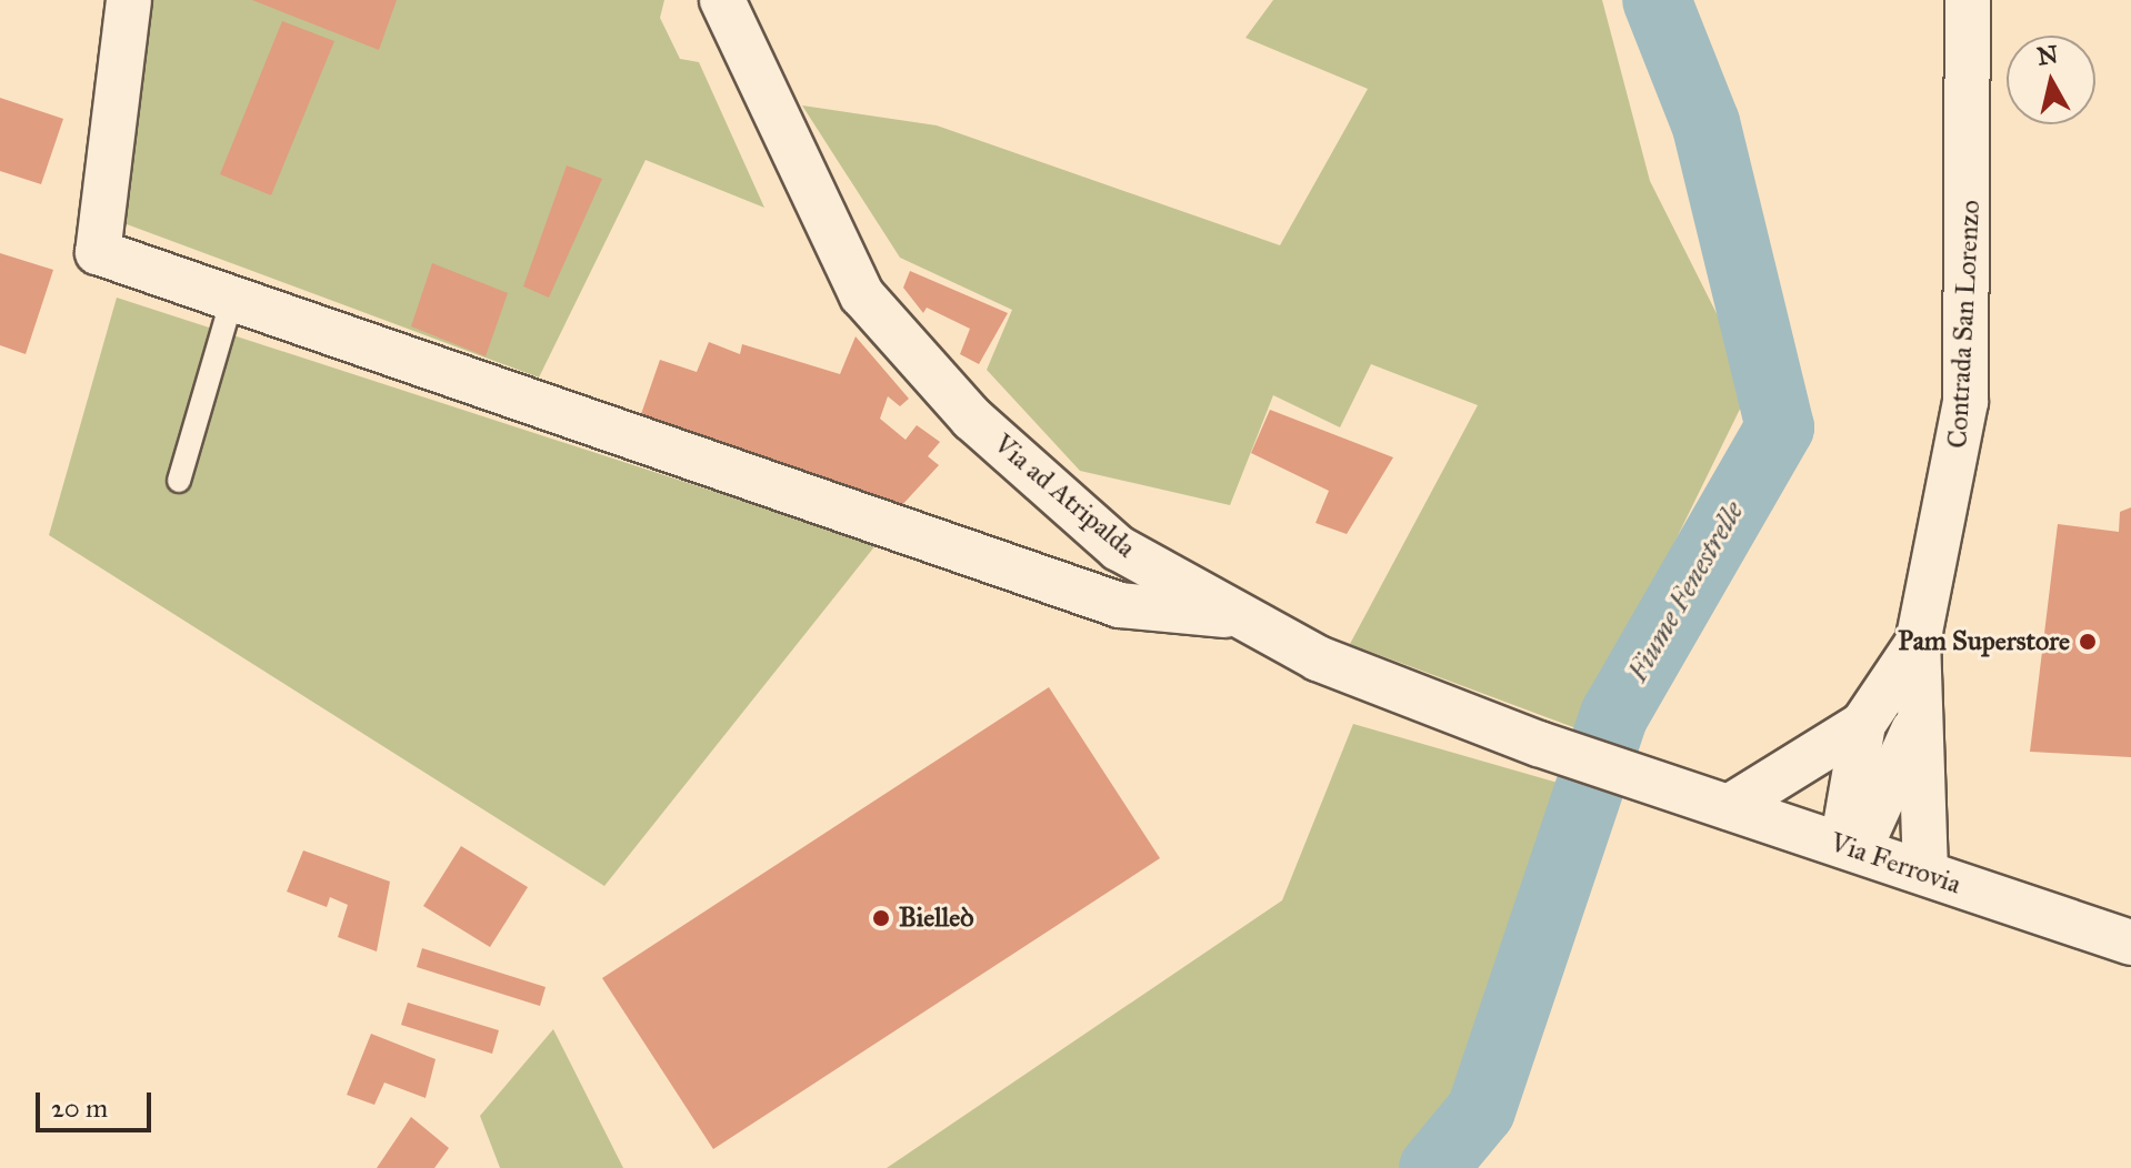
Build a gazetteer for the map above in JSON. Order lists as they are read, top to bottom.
{
  "streets": {
    "street": ["Contrada San Lorenzo", "Via ad Atripalda", "Via Ferrovia"]
  },
  "crossings": [
    ["Contrada San Lorenzo", "Via Ferrovia"],
    ["Via ad Atripalda", "Via Ferrovia"]
  ],
  "water": ["Fiume Fenestrelle"],
  "places": ["Pam Superstore", "Bielleò"],
  "scale_bar": "20 m",
  "north": "top"
}
